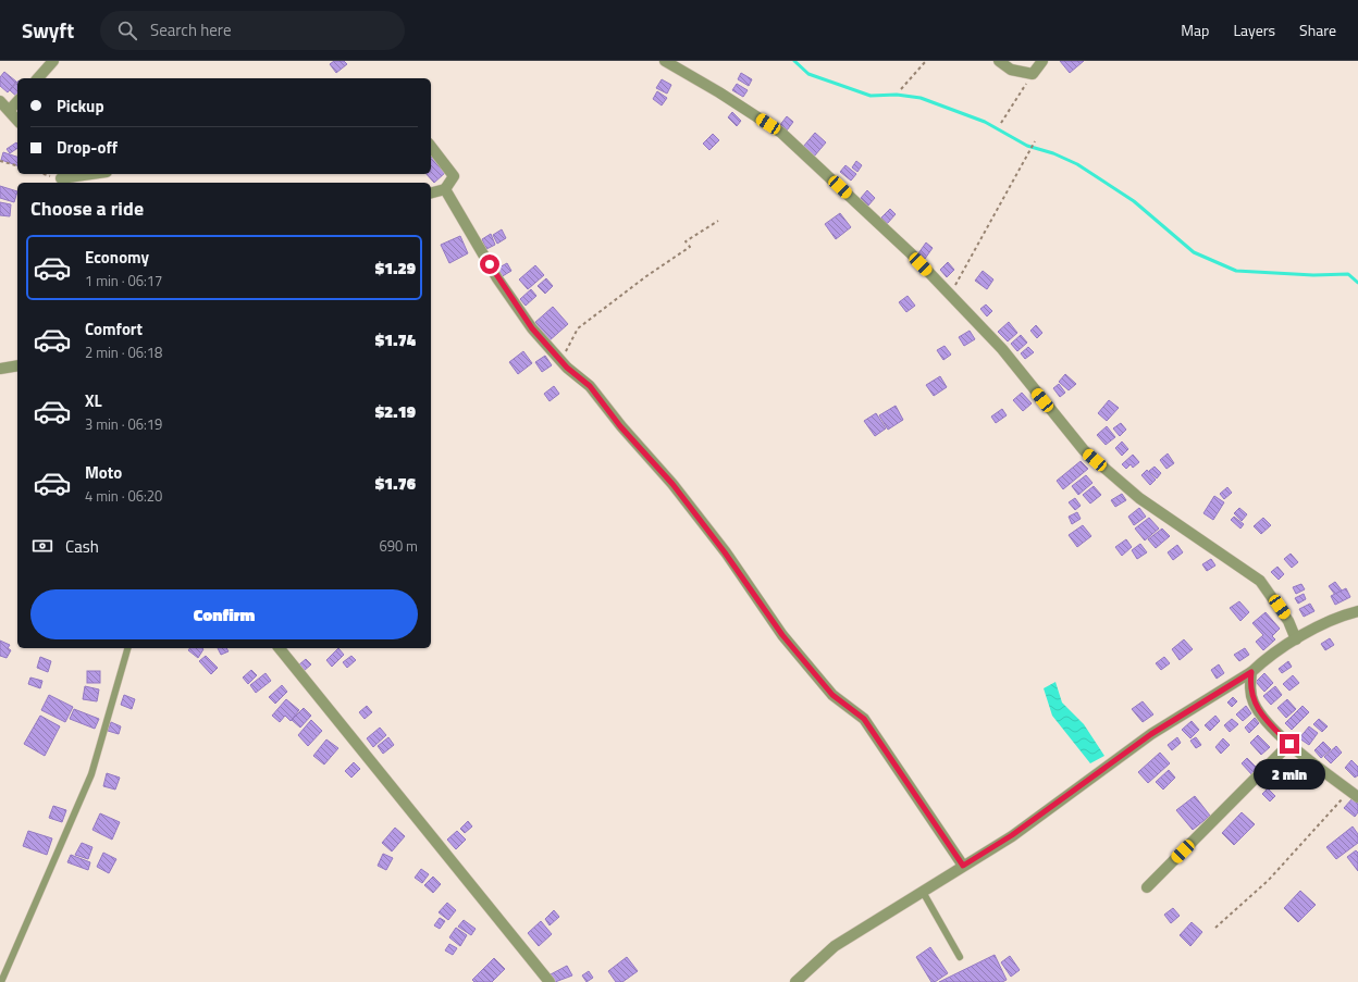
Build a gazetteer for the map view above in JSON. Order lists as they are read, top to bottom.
{
  "page": {
    "header": "Swyft",
    "search": "Search here",
    "nav": ["Map", "Layers", "Share"],
    "banner": ["Pickup", "Drop-off"],
    "heading": "Choose a ride",
    "list": [
      {
        "name": "Economy",
        "note": "1 min · 06:17",
        "value": "$1.29"
      },
      {
        "name": "Comfort",
        "note": "2 min · 06:18",
        "value": "$1.74"
      },
      {
        "name": "XL",
        "note": "3 min · 06:19",
        "value": "$2.19"
      },
      {
        "name": "Moto",
        "note": "4 min · 06:20",
        "value": "$1.76"
      }
    ],
    "pay": ["Cash", "690 m"],
    "buttons": "Confirm",
    "bubble": "2 min"
  }
}
